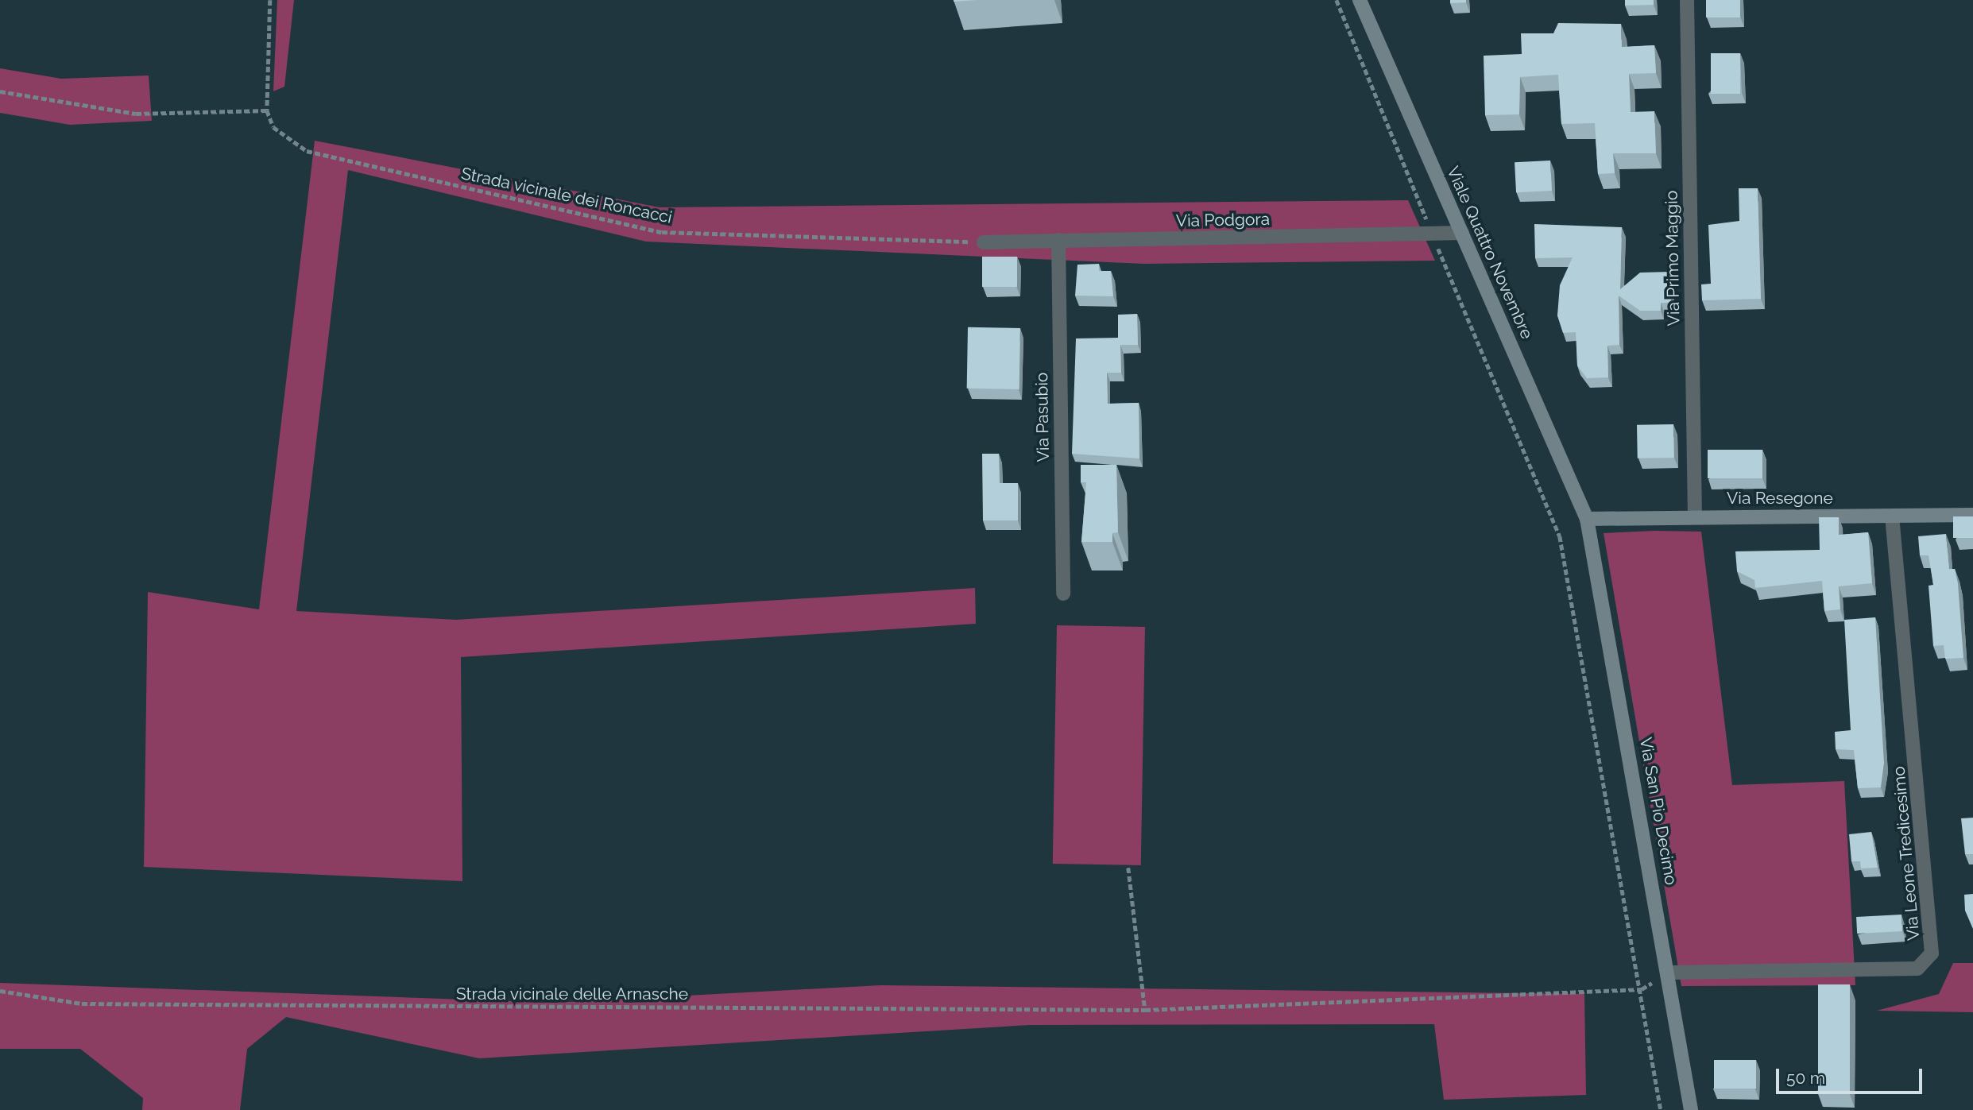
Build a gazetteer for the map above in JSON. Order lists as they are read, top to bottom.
{
  "streets": {
    "street": [
      "Via Podgora",
      "Viale Quattro Novembre",
      "Via Primo Maggio",
      "Via Pasubio",
      "Via Resegone",
      "Via San Pio Decimo",
      "Via Leone Tredicesimo"
    ],
    "path": ["Strada vicinale dei Roncacci", "Strada vicinale delle Arnasche"]
  },
  "crossings": [
    ["Strada vicinale dei Roncacci", "Via Podgora"],
    ["Via Podgora", "Viale Quattro Novembre"],
    ["Via Podgora", "Via Pasubio"],
    ["Viale Quattro Novembre", "Via Resegone"],
    ["Viale Quattro Novembre", "Via San Pio Decimo"],
    ["Via Primo Maggio", "Via Resegone"],
    ["Via Resegone", "Via San Pio Decimo"],
    ["Via Resegone", "Via Leone Tredicesimo"],
    ["Via San Pio Decimo", "Via Leone Tredicesimo"]
  ],
  "scale_bar": "50 m"
}
